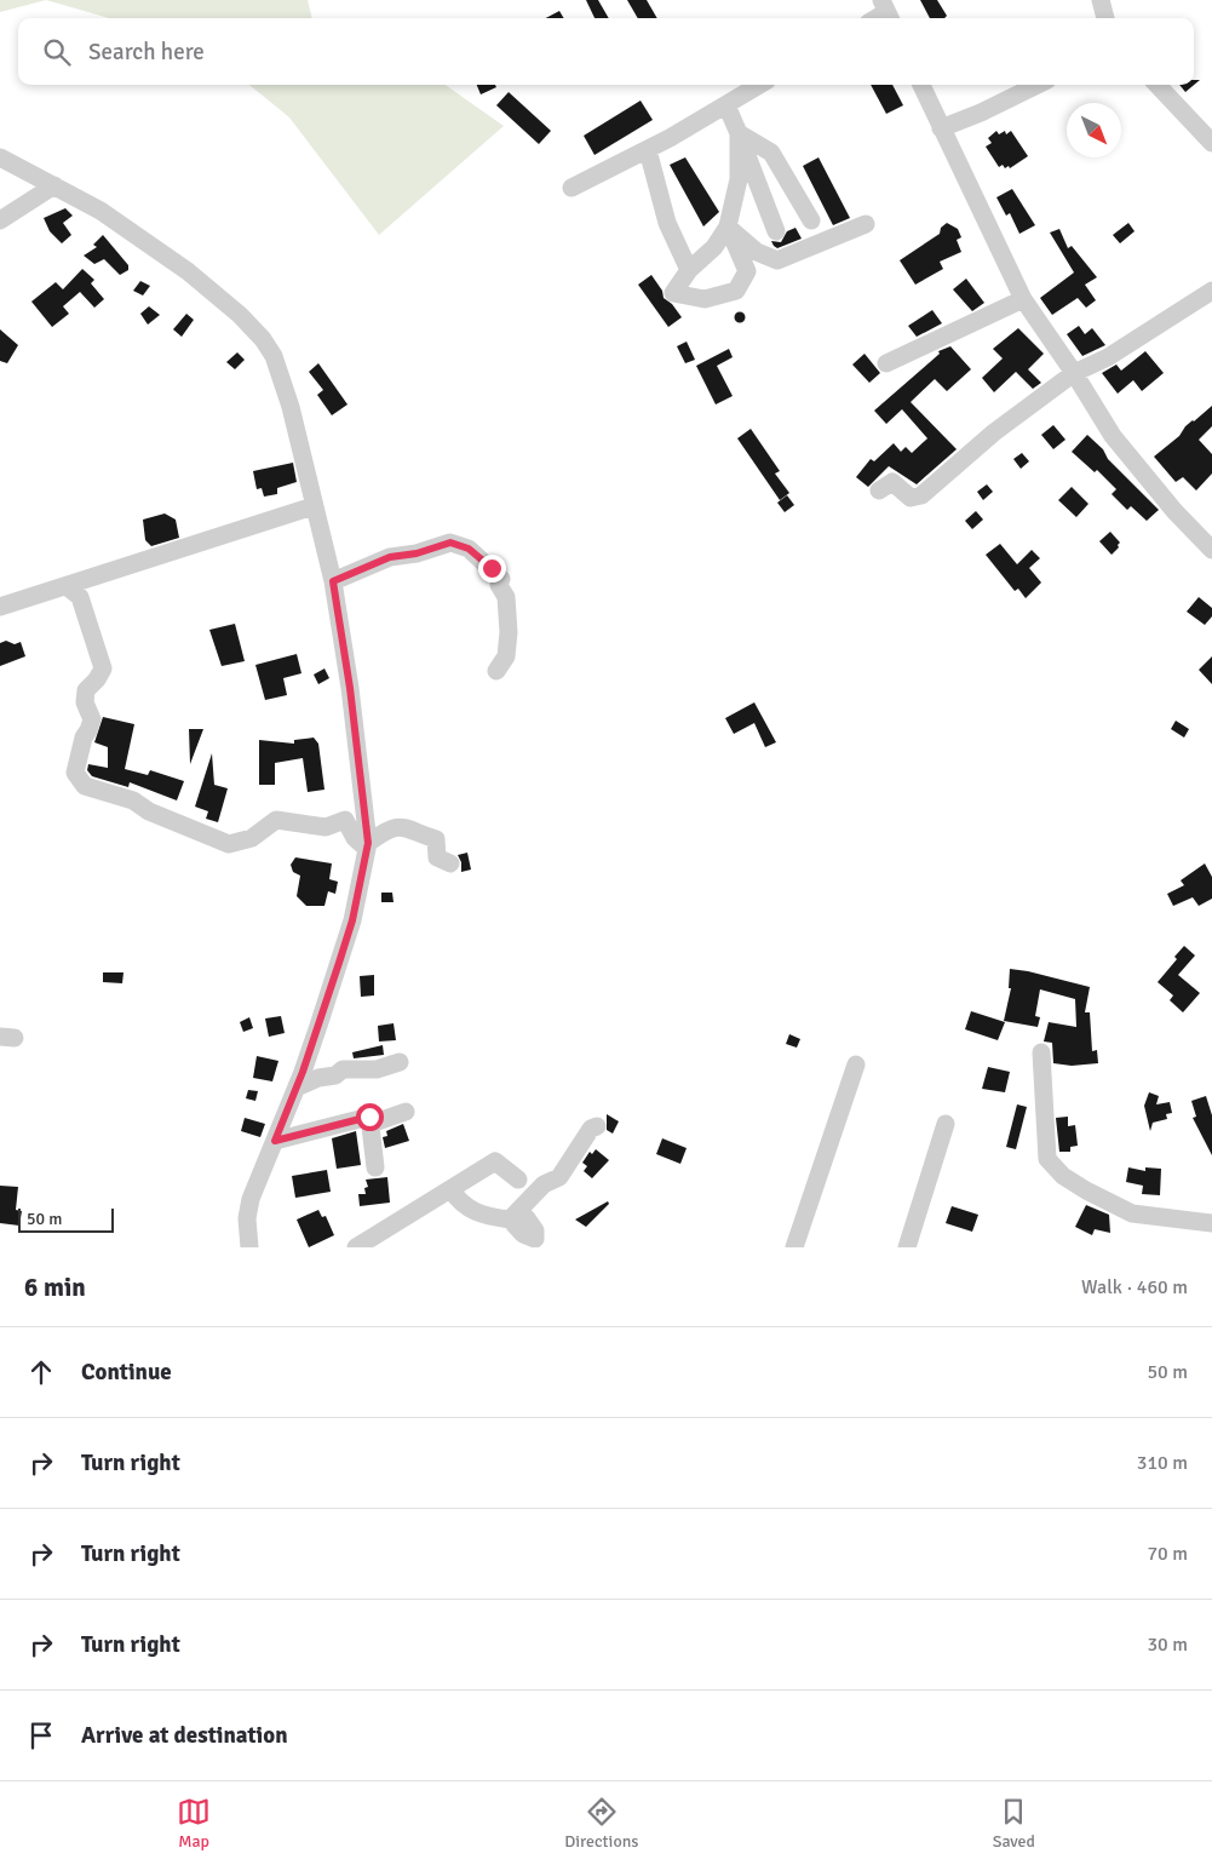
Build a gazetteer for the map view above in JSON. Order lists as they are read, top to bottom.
{
  "scale_bar": "50 m",
  "north": "bottom right",
  "page": {
    "search": "Search here",
    "scale": "50 m",
    "heading": ["6 min", "Walk · 460 m"],
    "list": [
      ["Continue", "50 m"],
      ["Turn right", "310 m"],
      ["Turn right", "70 m"],
      ["Turn right", "30 m"],
      "Arrive at destination"
    ],
    "nav": ["Map", "Directions", "Saved"]
  }
}
